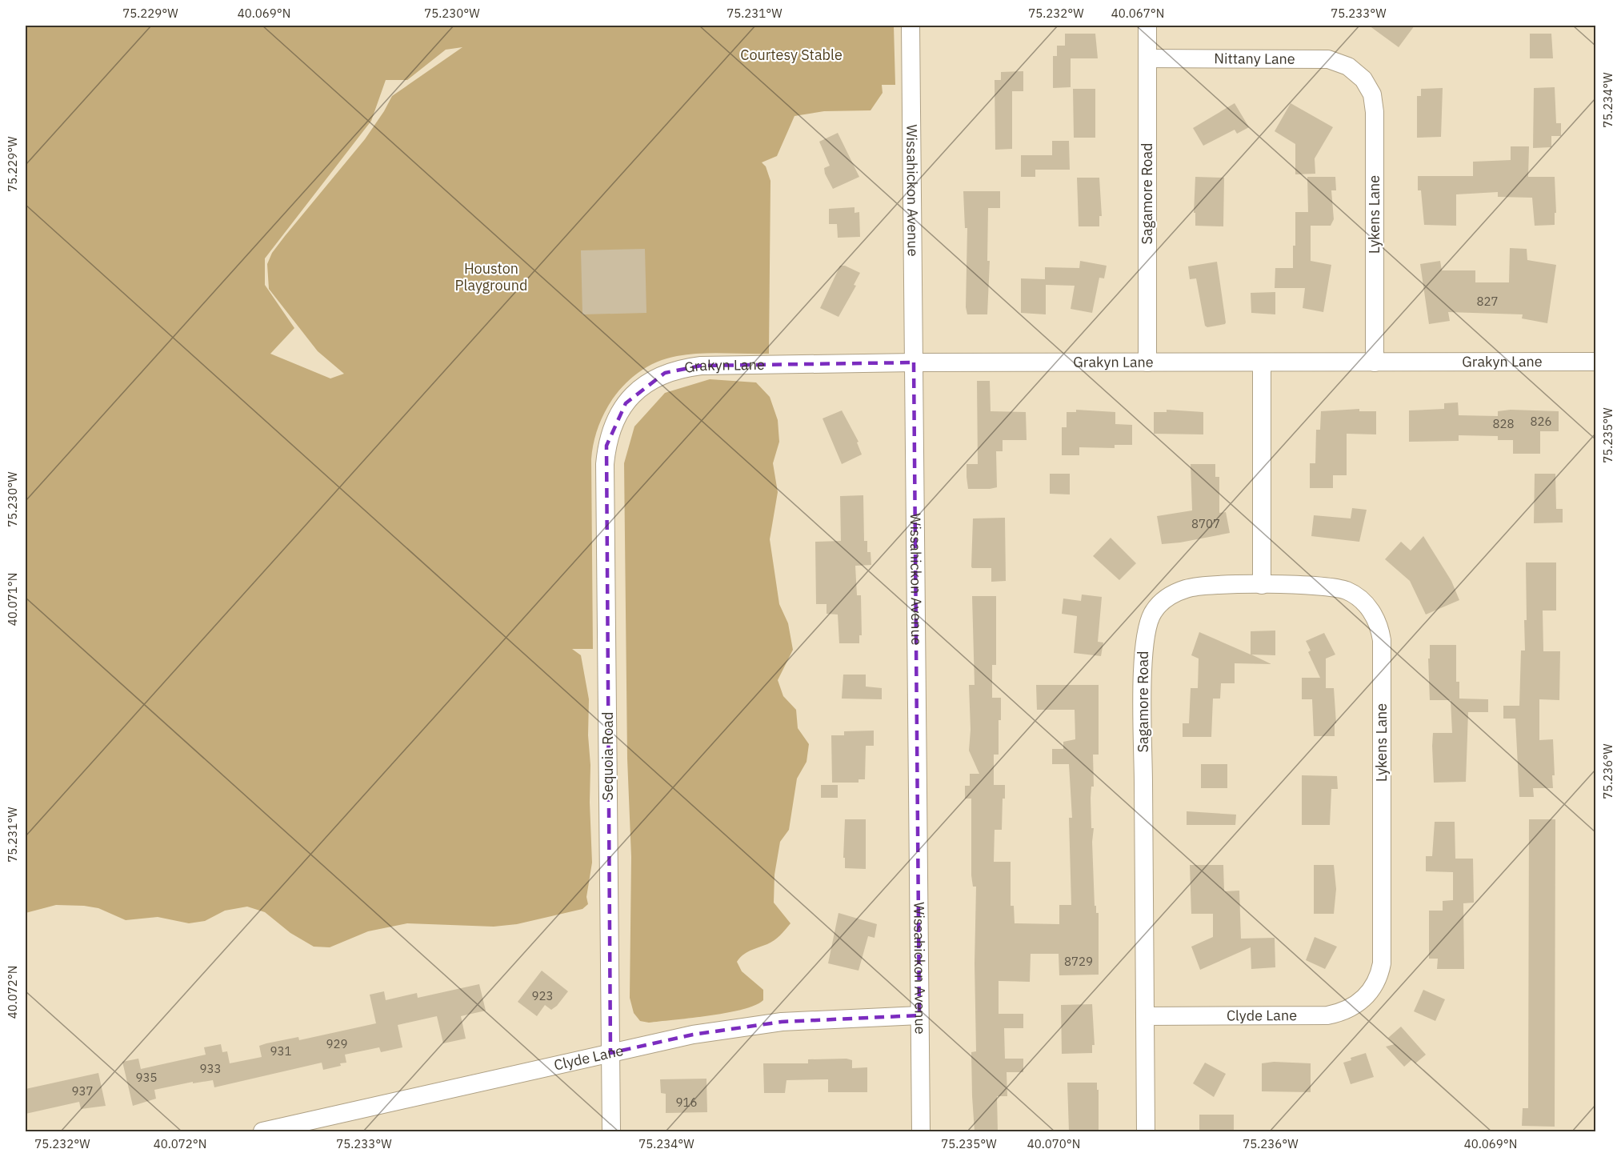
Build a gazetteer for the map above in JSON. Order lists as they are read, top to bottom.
{
  "streets": {
    "street": [
      "Nittany Lane",
      "Wissahickon Avenue",
      "Sagamore Road",
      "Lykens Lane",
      "Grakyn Lane",
      "Sequoia Road",
      "Clyde Lane"
    ]
  },
  "crossings": [
    ["Nittany Lane", "Sagamore Road"],
    ["Nittany Lane", "Lykens Lane"],
    ["Wissahickon Avenue", "Grakyn Lane"],
    ["Wissahickon Avenue", "Clyde Lane"],
    ["Sagamore Road", "Lykens Lane"],
    ["Sagamore Road", "Grakyn Lane"],
    ["Sagamore Road", "Clyde Lane"],
    ["Lykens Lane", "Grakyn Lane"],
    ["Lykens Lane", "Clyde Lane"],
    ["Grakyn Lane", "Sequoia Road"],
    ["Sequoia Road", "Clyde Lane"]
  ],
  "parks": ["Courtesy Stable", "Houston Playground"],
  "house_numbers": [
    "827",
    "826",
    "828",
    "8707",
    "8729",
    "923",
    "929",
    "931",
    "933",
    "935",
    "937",
    "916"
  ],
  "coordinates": [
    "75.229°W",
    "40.069°N",
    "75.230°W",
    "75.231°W",
    "75.232°W",
    "40.067°N",
    "75.233°W",
    "75.234°W",
    "75.235°W",
    "40.071°N",
    "75.236°W",
    "40.072°N",
    "40.070°N"
  ]
}
